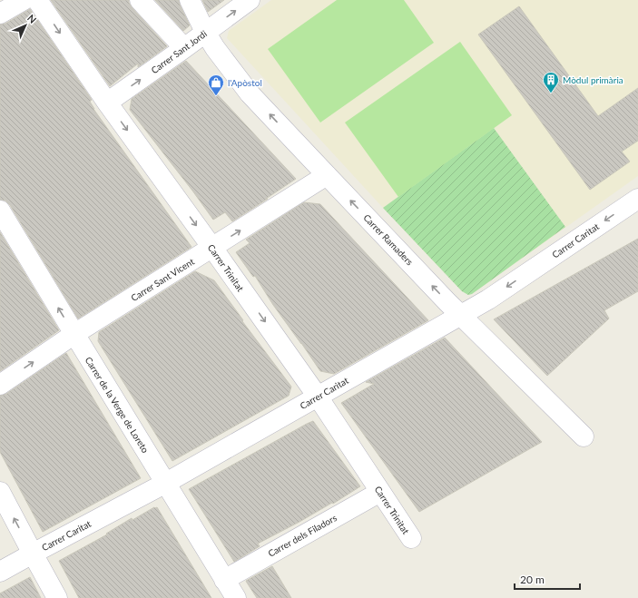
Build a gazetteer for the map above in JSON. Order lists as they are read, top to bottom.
{
  "streets": {
    "street": [
      "Carrer Sant Jordi",
      "Carrer Ramaders",
      "Carrer Caritat",
      "Carrer Trinitat",
      "Carrer Sant Vicent",
      "Carrer de la Verge de Loreto",
      "Carrer dels Filadors"
    ]
  },
  "crossings": [
    ["Carrer Sant Jordi", "Carrer Ramaders"],
    ["Carrer Sant Jordi", "Carrer Trinitat"],
    ["Carrer Ramaders", "Carrer Caritat"],
    ["Carrer Ramaders", "Carrer Sant Vicent"],
    ["Carrer Caritat", "Carrer Trinitat"],
    ["Carrer Caritat", "Carrer de la Verge de Loreto"],
    ["Carrer Trinitat", "Carrer Sant Vicent"],
    ["Carrer Trinitat", "Carrer dels Filadors"],
    ["Carrer Sant Vicent", "Carrer de la Verge de Loreto"],
    ["Carrer de la Verge de Loreto", "Carrer dels Filadors"]
  ],
  "one_way": [
    "Carrer Sant Jordi",
    "Carrer Ramaders",
    "Carrer Trinitat",
    "Carrer Sant Vicent"
  ],
  "places": {
    "building": ["Mòdul primària"],
    "shop": ["l'Apòstol"]
  },
  "scale_bar": "20 m",
  "north": "top right"
}
